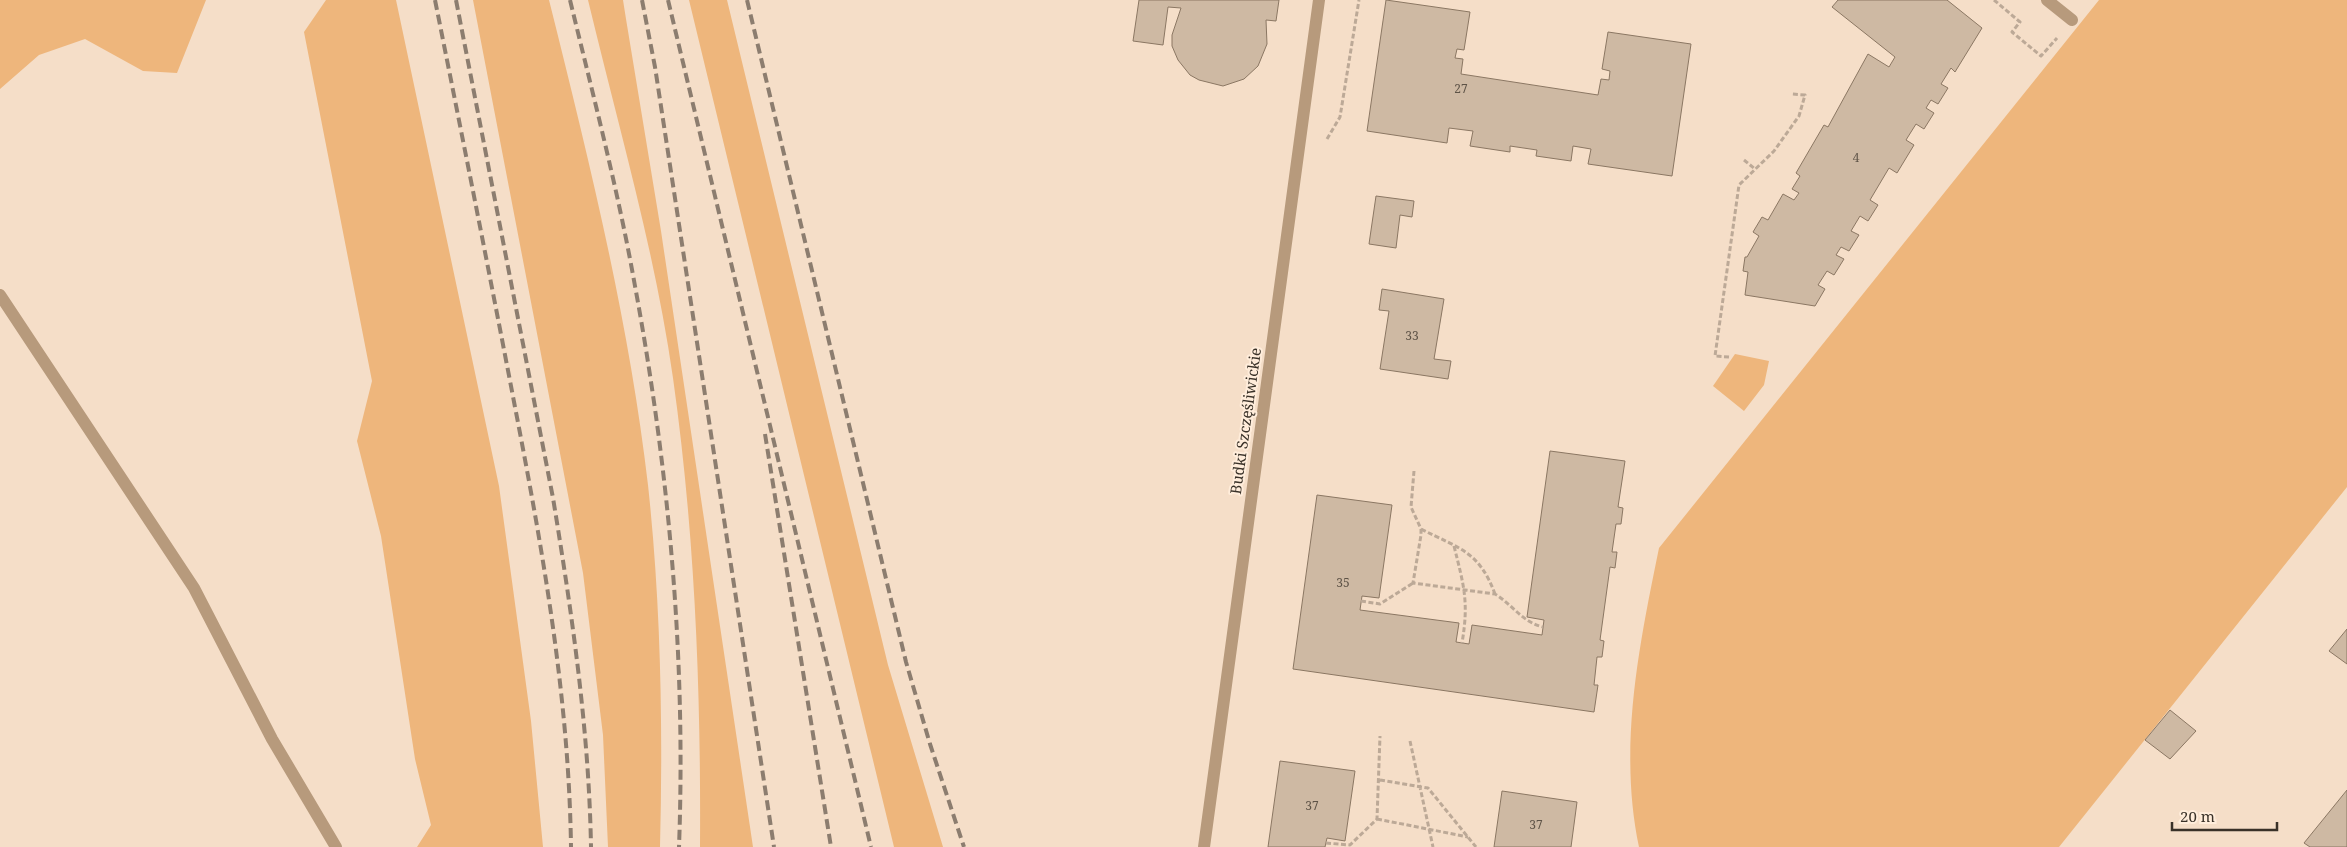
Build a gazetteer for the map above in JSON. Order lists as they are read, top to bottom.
{
  "streets": {
    "street": ["Budki Szczęśliwickie"]
  },
  "house_numbers": [
    "27",
    "4",
    "33",
    "35",
    "37",
    "37"
  ],
  "scale_bar": "20 m"
}
